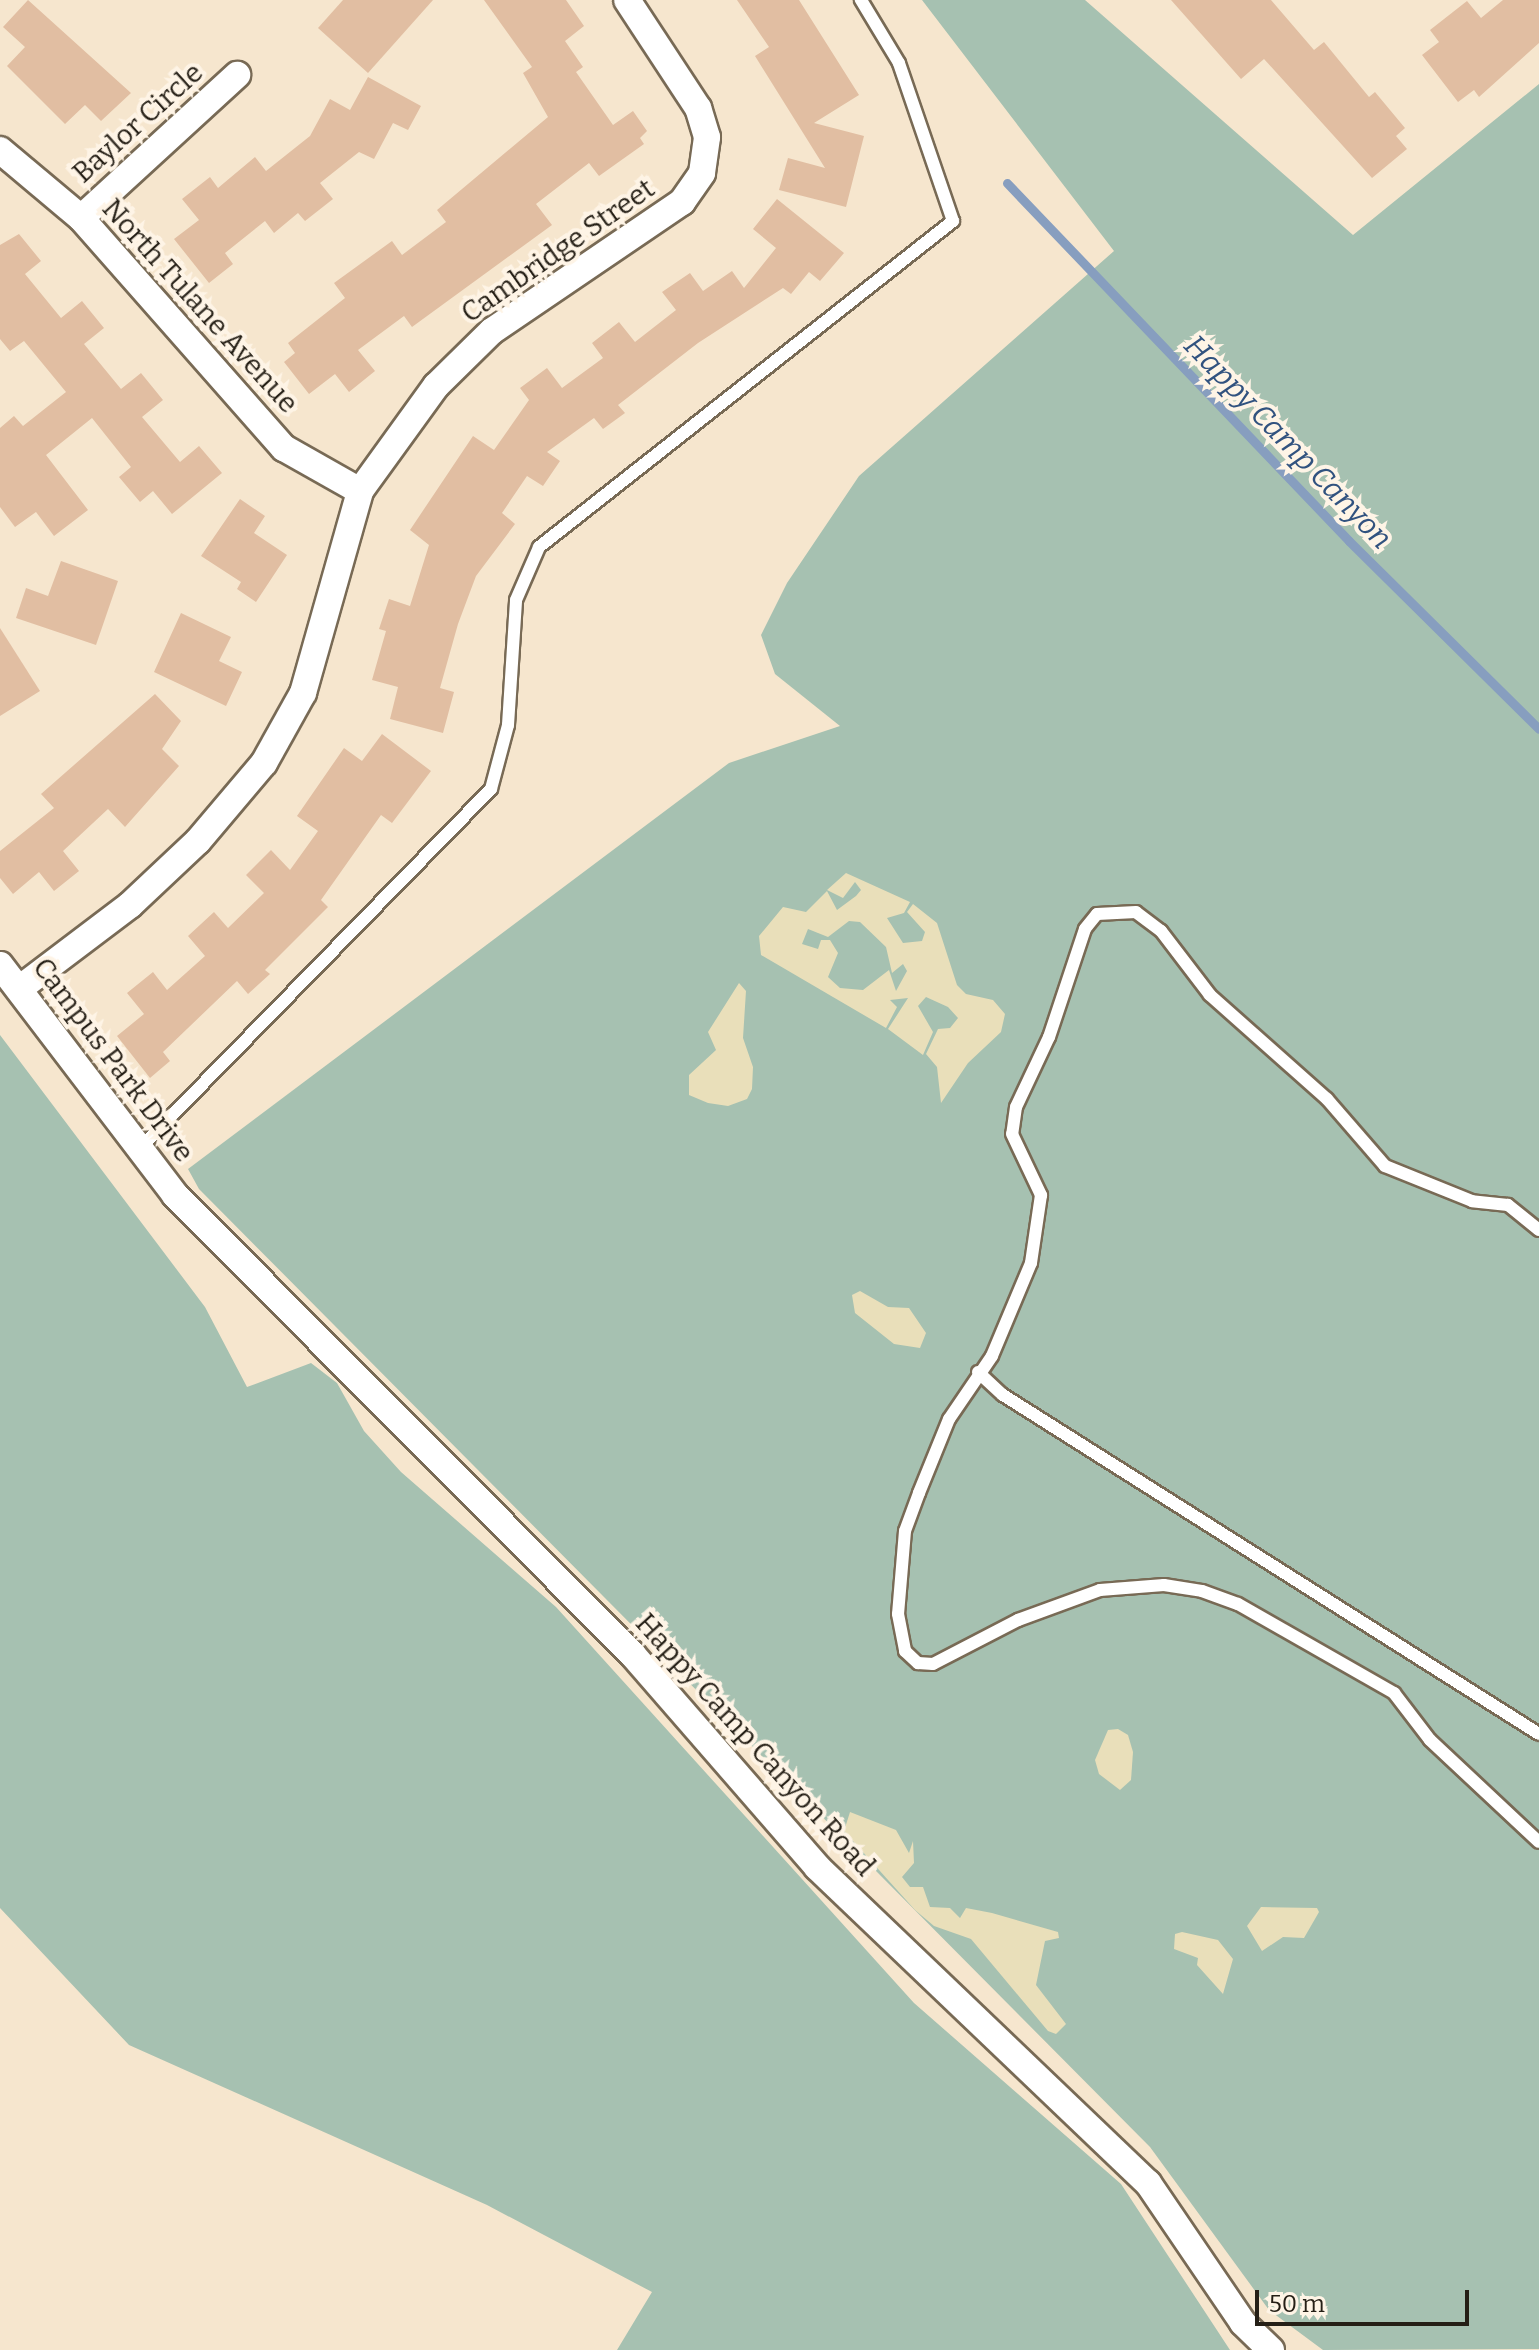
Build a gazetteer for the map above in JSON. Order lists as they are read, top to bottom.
{
  "streets": {
    "street": [
      "Baylor Circle",
      "Cambridge Street",
      "North Tulane Avenue",
      "Campus Park Drive",
      "Happy Camp Canyon Road"
    ]
  },
  "crossings": [
    ["Baylor Circle", "North Tulane Avenue"],
    ["Cambridge Street", "North Tulane Avenue"],
    ["Cambridge Street", "Campus Park Drive"],
    ["Campus Park Drive", "Happy Camp Canyon Road"]
  ],
  "water": ["Happy Camp Canyon"],
  "scale_bar": "50 m"
}
